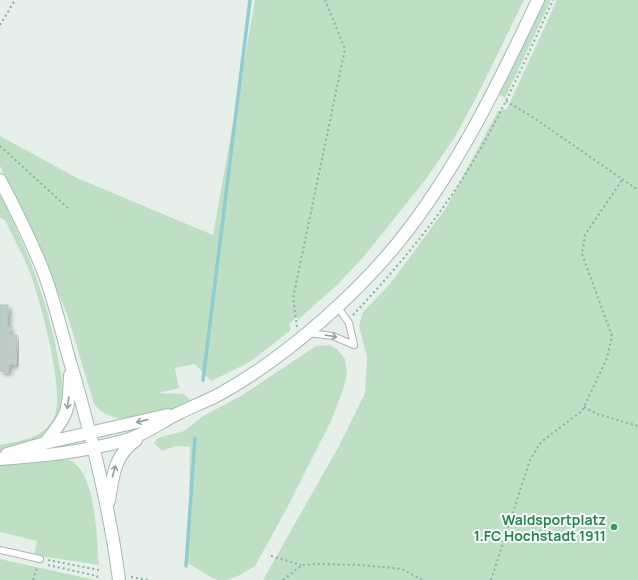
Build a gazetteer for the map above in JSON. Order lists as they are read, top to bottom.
{
  "places": ["Waldsportplatz 1.FC Hochstadt 1911"]
}
